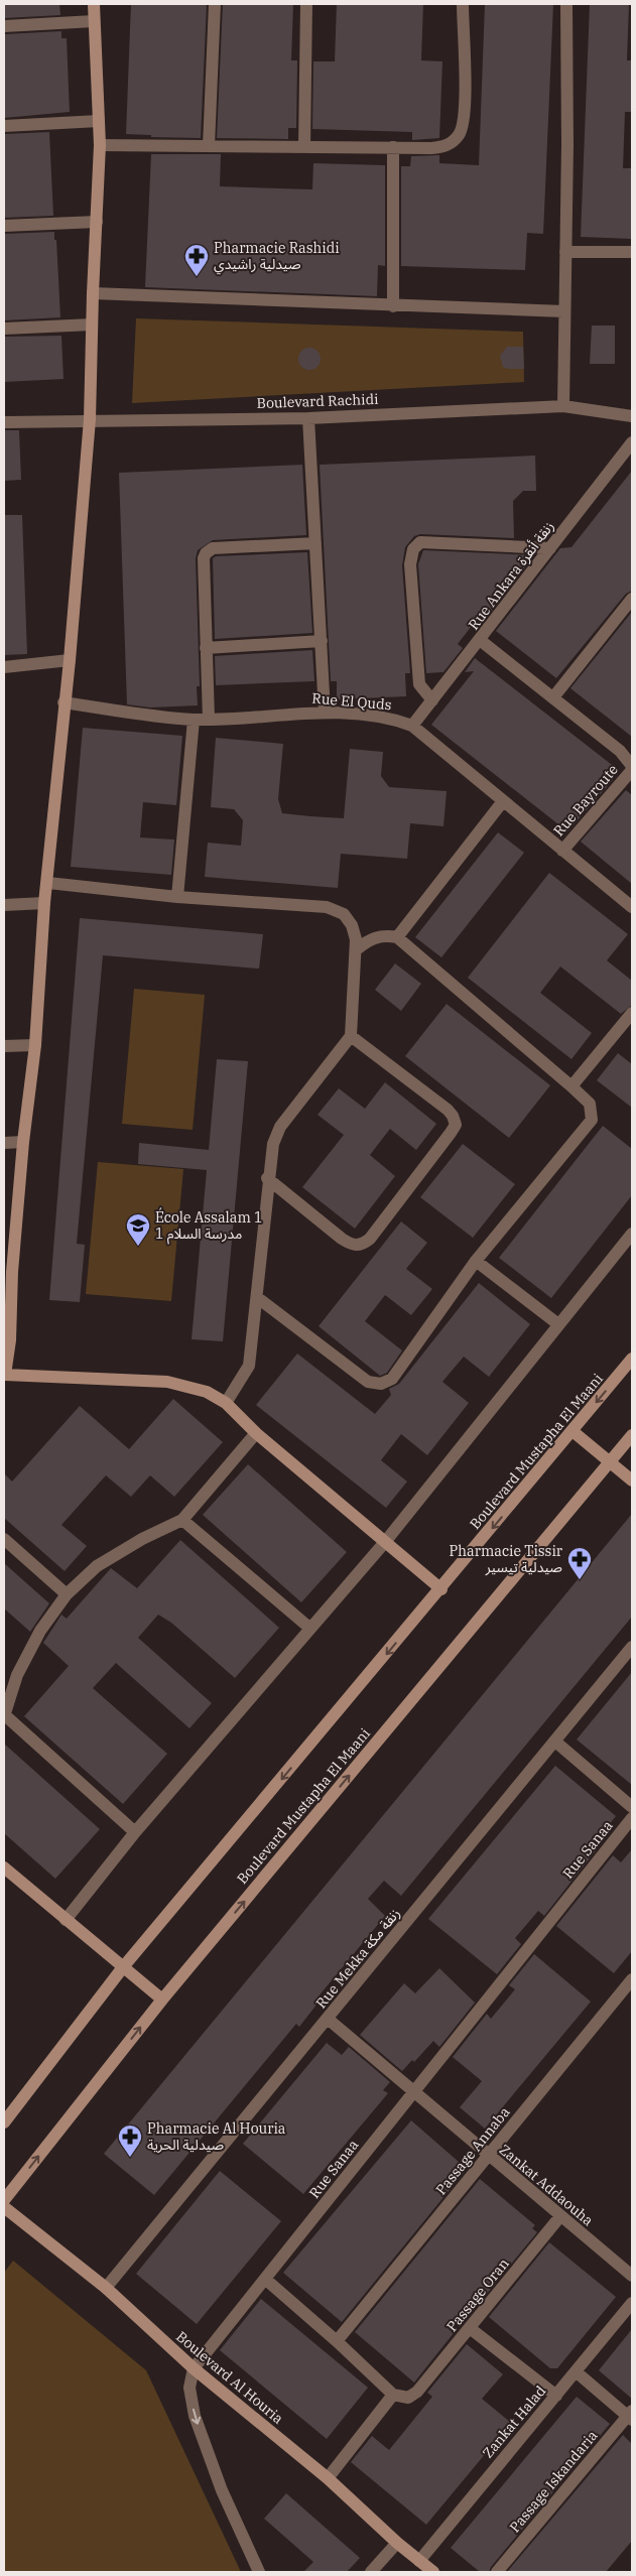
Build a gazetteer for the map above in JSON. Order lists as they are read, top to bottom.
{
  "streets": {
    "street": [
      "Boulevard Rachidi",
      "Rue Ankara زنقة أنقرة",
      "Rue El Quds",
      "Rue Bayroute",
      "Boulevard Mustapha El Maani",
      "Rue Sanaa",
      "Rue Mekka زنقة مكة",
      "Passage Annaba",
      "Zankat Addaouha",
      "Passage Oran",
      "Boulevard Al Houria",
      "Zankat Halad",
      "Passage Iskandaria"
    ]
  },
  "crossings": [
    ["Rue Ankara زنقة أنقرة", "Rue El Quds"],
    ["Rue El Quds", "Rue Bayroute"],
    ["Rue Sanaa", "Zankat Addaouha"],
    ["Rue Sanaa", "Boulevard Al Houria"],
    ["Rue Mekka زنقة مكة", "Zankat Addaouha"],
    ["Rue Mekka زنقة مكة", "Boulevard Al Houria"],
    ["Passage Annaba", "Zankat Addaouha"],
    ["Zankat Addaouha", "Passage Oran"],
    ["Boulevard Al Houria", "Zankat Halad"]
  ],
  "places": {
    "pharmacy": ["Pharmacie Rashidi صيدلية راشيدي", "Pharmacie Tissir صيدلية تيسير", "Pharmacie Al Houria صيدلية الحرية"],
    "school or university": ["École Assalam 1 مدرسة السلام 1"]
  }
}
